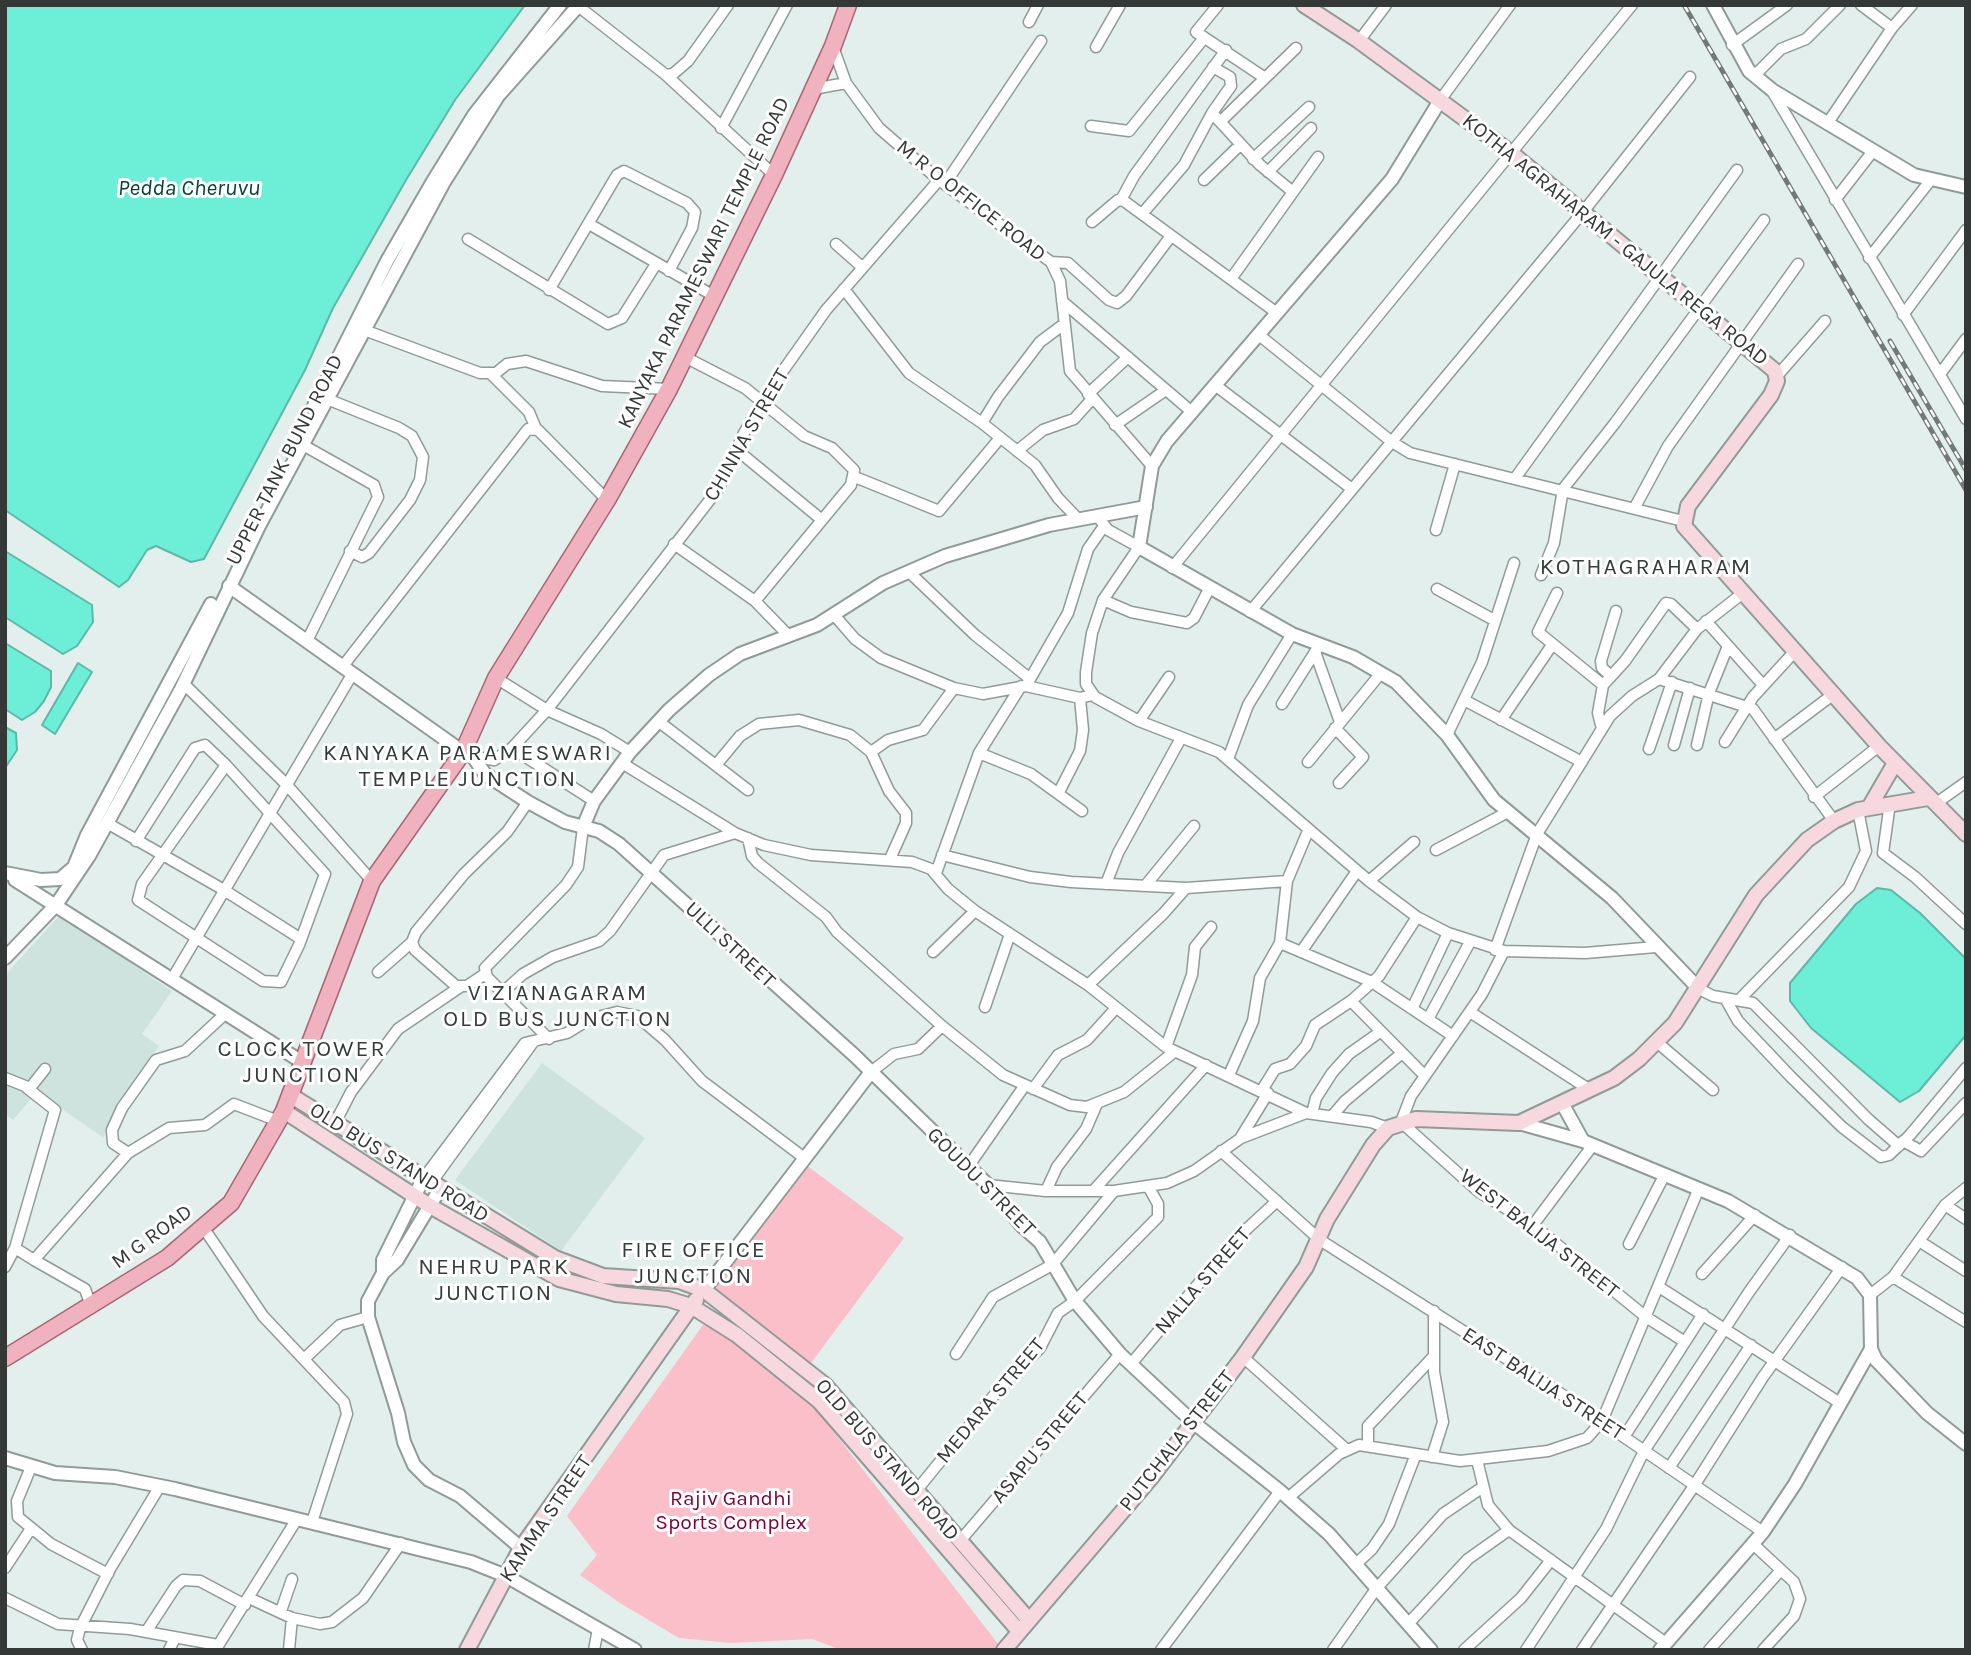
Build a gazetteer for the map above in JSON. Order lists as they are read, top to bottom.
{
  "streets": {
    "main road": [
      "KOTHA AGRAHARAM - GAJULA REGA ROAD",
      "KANYAKA PARAMESWARI TEMPLE ROAD",
      "OLD BUS STAND ROAD",
      "M G ROAD",
      "PUTCHALA STREET",
      "KAMMA STREET"
    ],
    "street": [
      "M R O OFFICE ROAD",
      "CHINNA STREET",
      "UPPER TANK BUND ROAD",
      "ULLI STREET",
      "GOUDU STREET",
      "WEST BALIJA STREET",
      "NALLA STREET",
      "EAST BALIJA STREET",
      "MEDARA STREET",
      "ASAPU STREET"
    ]
  },
  "crossings": [
    ["M R O OFFICE ROAD", "KANYAKA PARAMESWARI TEMPLE ROAD"],
    ["M R O OFFICE ROAD", "CHINNA STREET"],
    ["KANYAKA PARAMESWARI TEMPLE ROAD", "CHINNA STREET"],
    ["KANYAKA PARAMESWARI TEMPLE ROAD", "ULLI STREET"],
    ["KANYAKA PARAMESWARI TEMPLE ROAD", "M G ROAD"],
    ["CHINNA STREET", "ULLI STREET"],
    ["UPPER TANK BUND ROAD", "ULLI STREET"],
    ["ULLI STREET", "GOUDU STREET"],
    ["OLD BUS STAND ROAD", "M G ROAD"],
    ["OLD BUS STAND ROAD", "MEDARA STREET"],
    ["OLD BUS STAND ROAD", "PUTCHALA STREET"],
    ["OLD BUS STAND ROAD", "ASAPU STREET"],
    ["OLD BUS STAND ROAD", "KAMMA STREET"],
    ["GOUDU STREET", "NALLA STREET"],
    ["GOUDU STREET", "MEDARA STREET"],
    ["GOUDU STREET", "PUTCHALA STREET"],
    ["GOUDU STREET", "ASAPU STREET"],
    ["WEST BALIJA STREET", "PUTCHALA STREET"],
    ["NALLA STREET", "EAST BALIJA STREET"],
    ["EAST BALIJA STREET", "PUTCHALA STREET"]
  ],
  "districts": [
    "KOTHAGRAHARAM",
    "KANYAKA PARAMESWARI TEMPLE JUNCTION",
    "VIZIANAGARAM OLD BUS JUNCTION",
    "CLOCK TOWER JUNCTION",
    "FIRE OFFICE JUNCTION",
    "NEHRU PARK JUNCTION"
  ],
  "water": ["Pedda Cheruvu"],
  "parks": ["Rajiv Gandhi Sports Complex"]
}
